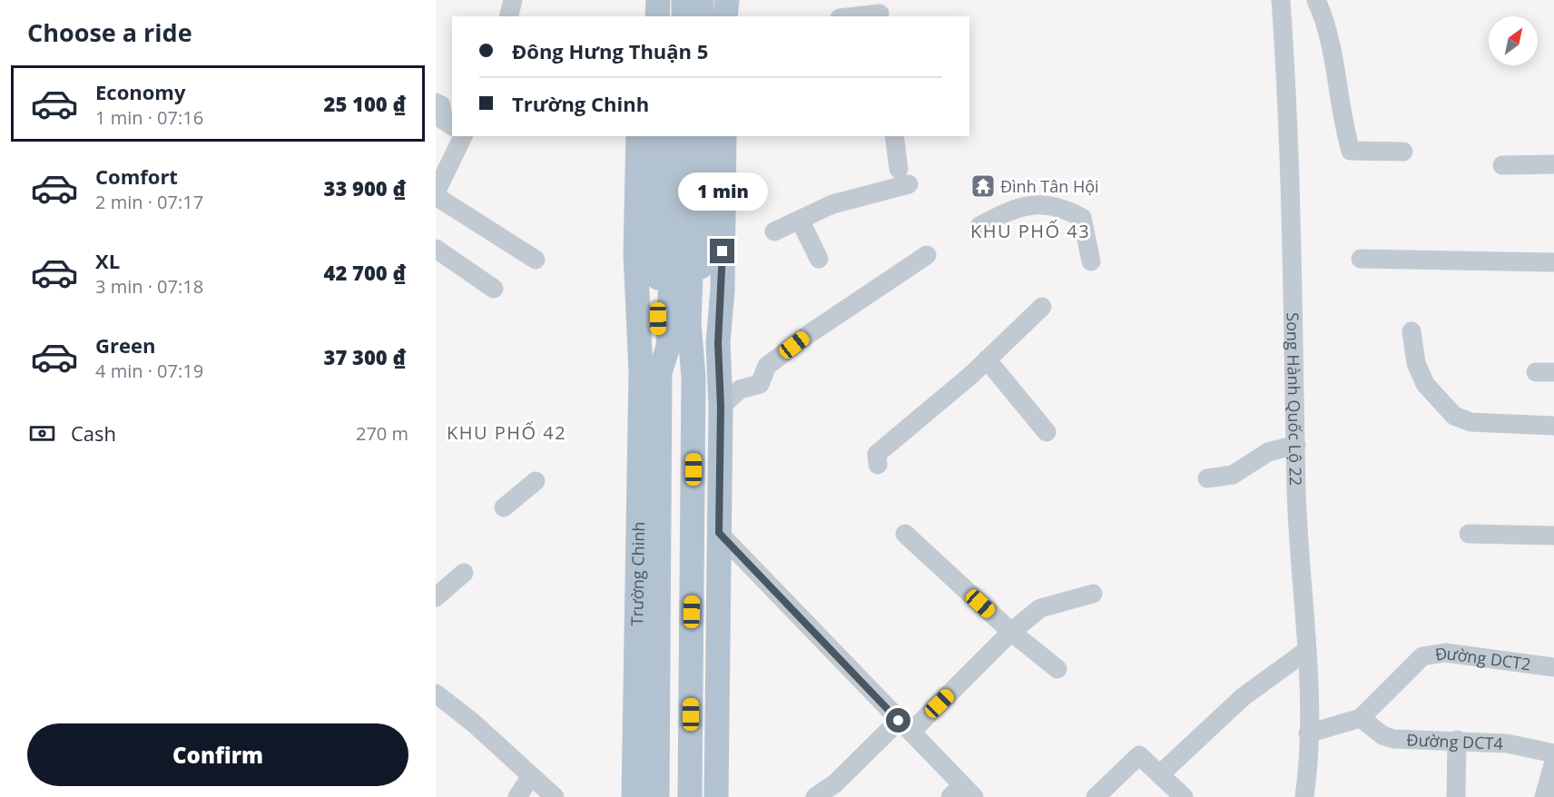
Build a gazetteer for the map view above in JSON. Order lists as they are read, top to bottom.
{
  "streets": {
    "main road": ["Trường Chinh"],
    "street": ["Song Hành Quốc Lộ 22", "Đường DCT2", "Đường DCT4"]
  },
  "crossings": [
    ["Song Hành Quốc Lộ 22", "Đường DCT2"],
    ["Đường DCT2", "Đường DCT4"]
  ],
  "districts": ["KHU PHỐ 43", "KHU PHỐ 42"],
  "places": {
    "temple": ["Đình Tân Hội"]
  },
  "north": "top right",
  "page": {
    "heading": "Choose a ride",
    "banner": ["Đông Hưng Thuận 5", "Trường Chinh"],
    "list": [
      {
        "name": "Economy",
        "note": "1 min · 07:16",
        "value": "25 100 ₫"
      },
      {
        "name": "Comfort",
        "note": "2 min · 07:17",
        "value": "33 900 ₫"
      },
      {
        "name": "XL",
        "note": "3 min · 07:18",
        "value": "42 700 ₫"
      },
      {
        "name": "Green",
        "note": "4 min · 07:19",
        "value": "37 300 ₫"
      }
    ],
    "bubble": "1 min",
    "pay": ["Cash", "270 m"],
    "buttons": "Confirm"
  }
}
